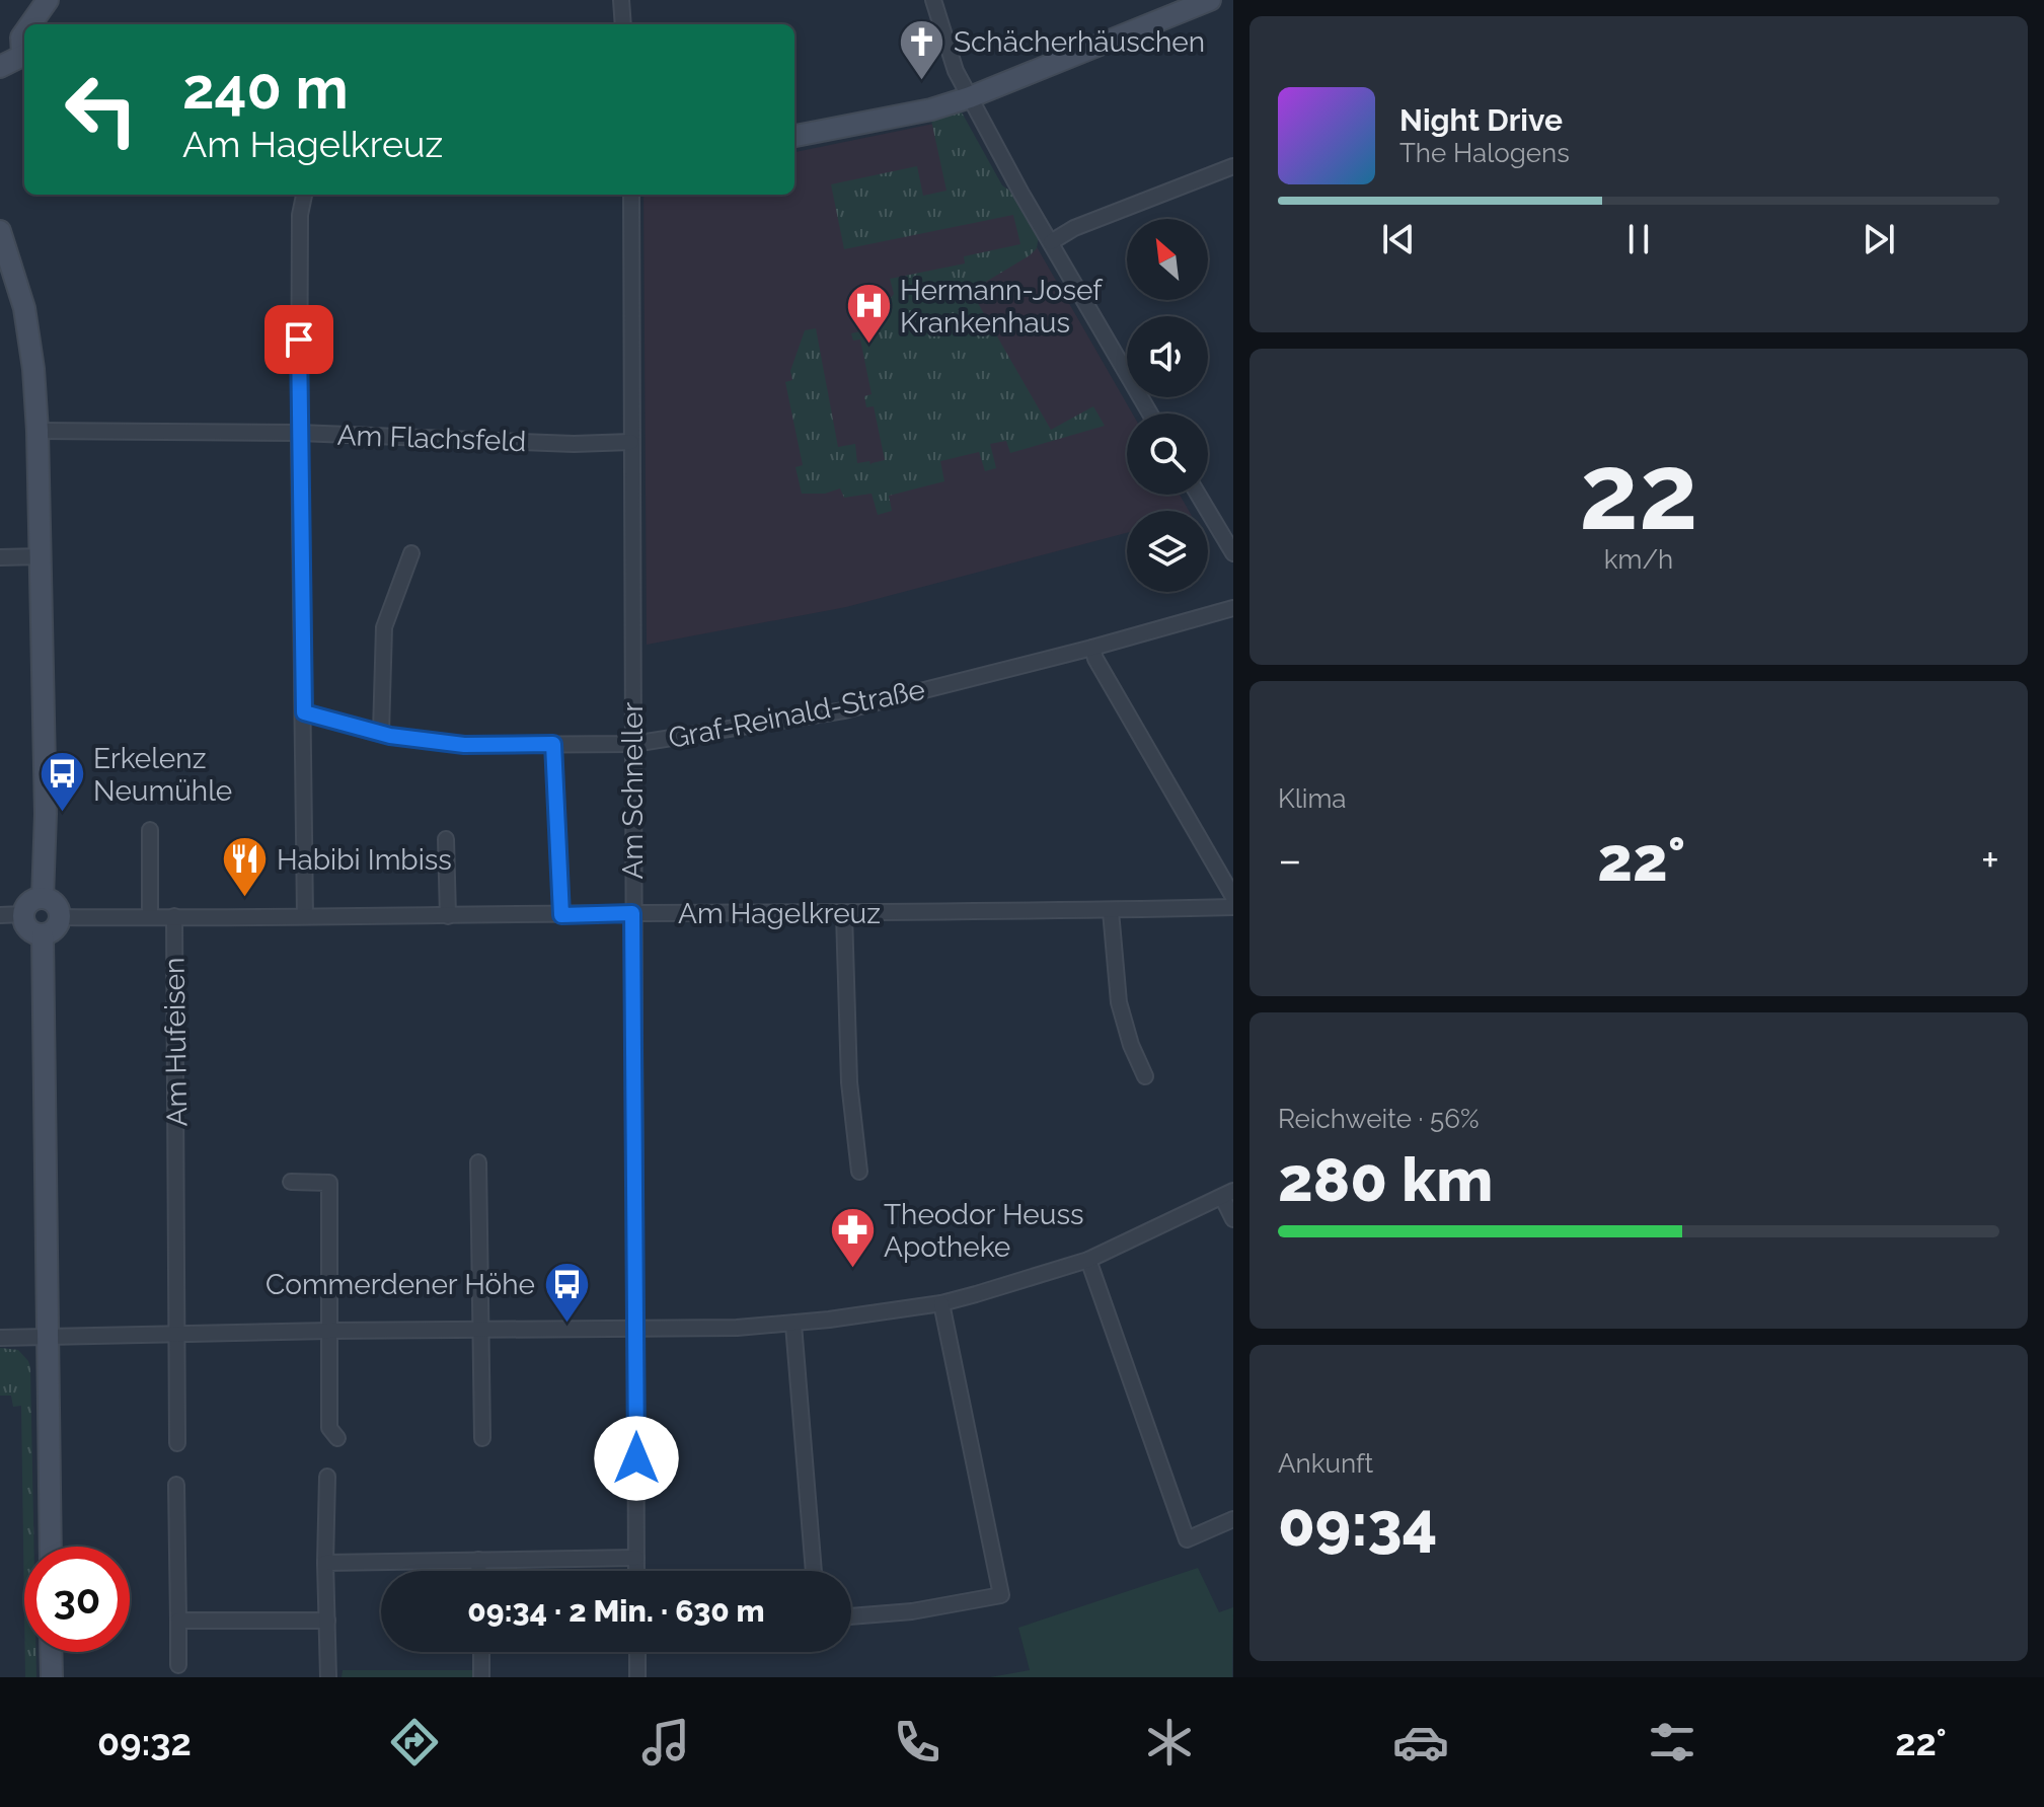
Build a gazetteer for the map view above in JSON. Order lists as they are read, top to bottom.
{
  "streets": {
    "street": [
      "Am Flachsfeld",
      "Graf-Reinald-Straße",
      "Am Schneller",
      "Am Hagelkreuz",
      "Am Hufeisen"
    ]
  },
  "crossings": [
    ["Am Flachsfeld", "Am Schneller"],
    ["Graf-Reinald-Straße", "Am Schneller"],
    ["Am Schneller", "Am Hagelkreuz"],
    ["Am Hagelkreuz", "Am Hufeisen"]
  ],
  "places": {
    "church": ["Schächerhäuschen"],
    "hospital": ["Hermann-Josef Krankenhaus"],
    "bus stop": ["Erkelenz Neumühle", "Commerdener Höhe"],
    "restaurant": ["Habibi Imbiss"],
    "pharmacy": ["Theodor Heuss Apotheke"]
  },
  "north": "top left",
  "page": {
    "turn": ["240 m", "Am Hagelkreuz"],
    "song": ["Night Drive", "The Halogens"],
    "tile": [
      ["22", "km/h"],
      "Klima",
      ["Reichweite · 56%", "280 km"],
      ["Ankunft", "09:34"]
    ],
    "heat": ["−", "22°", "+"],
    "limit": "30",
    "trip": "09:34 · 2 Min. · 630 m",
    "tabs": ["09:32", "22°"]
  }
}
